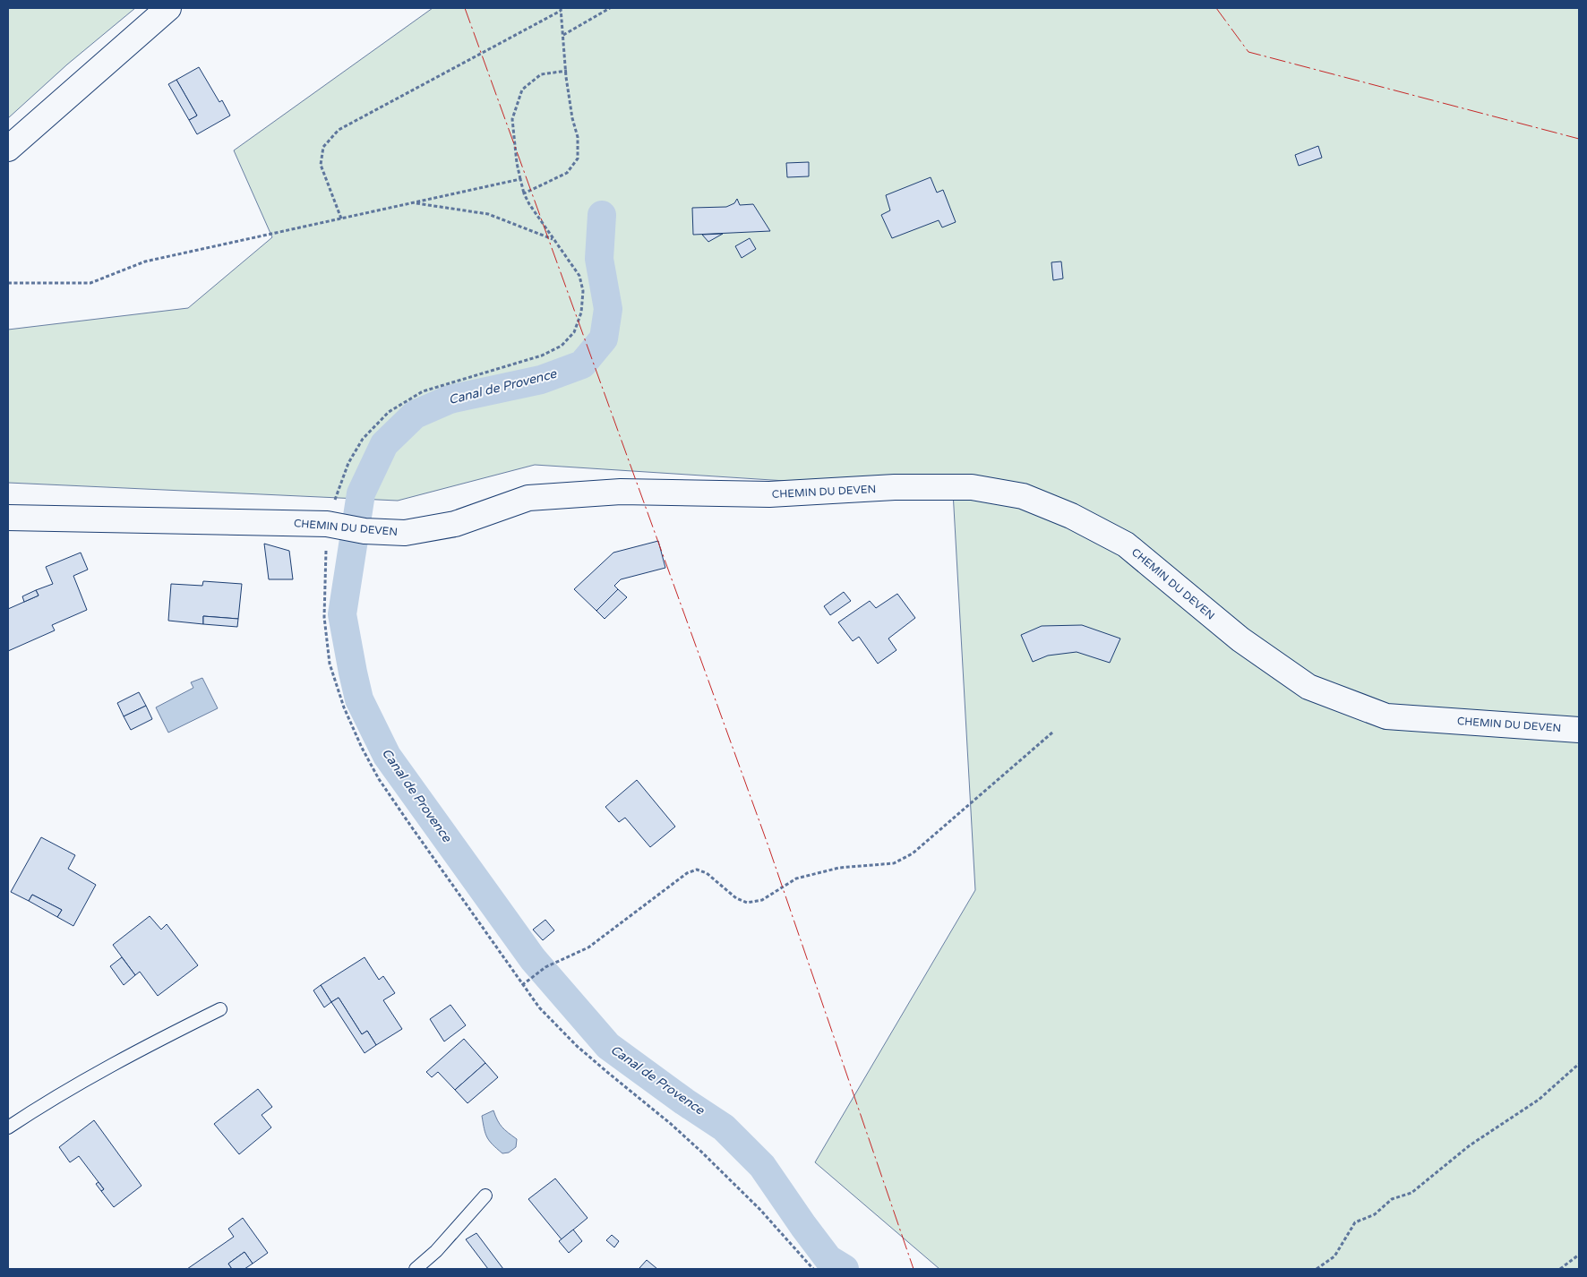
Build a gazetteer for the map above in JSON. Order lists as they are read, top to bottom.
{
  "streets": {
    "street": ["CHEMIN DU DEVEN"]
  },
  "water": ["Canal de Provence"]
}
